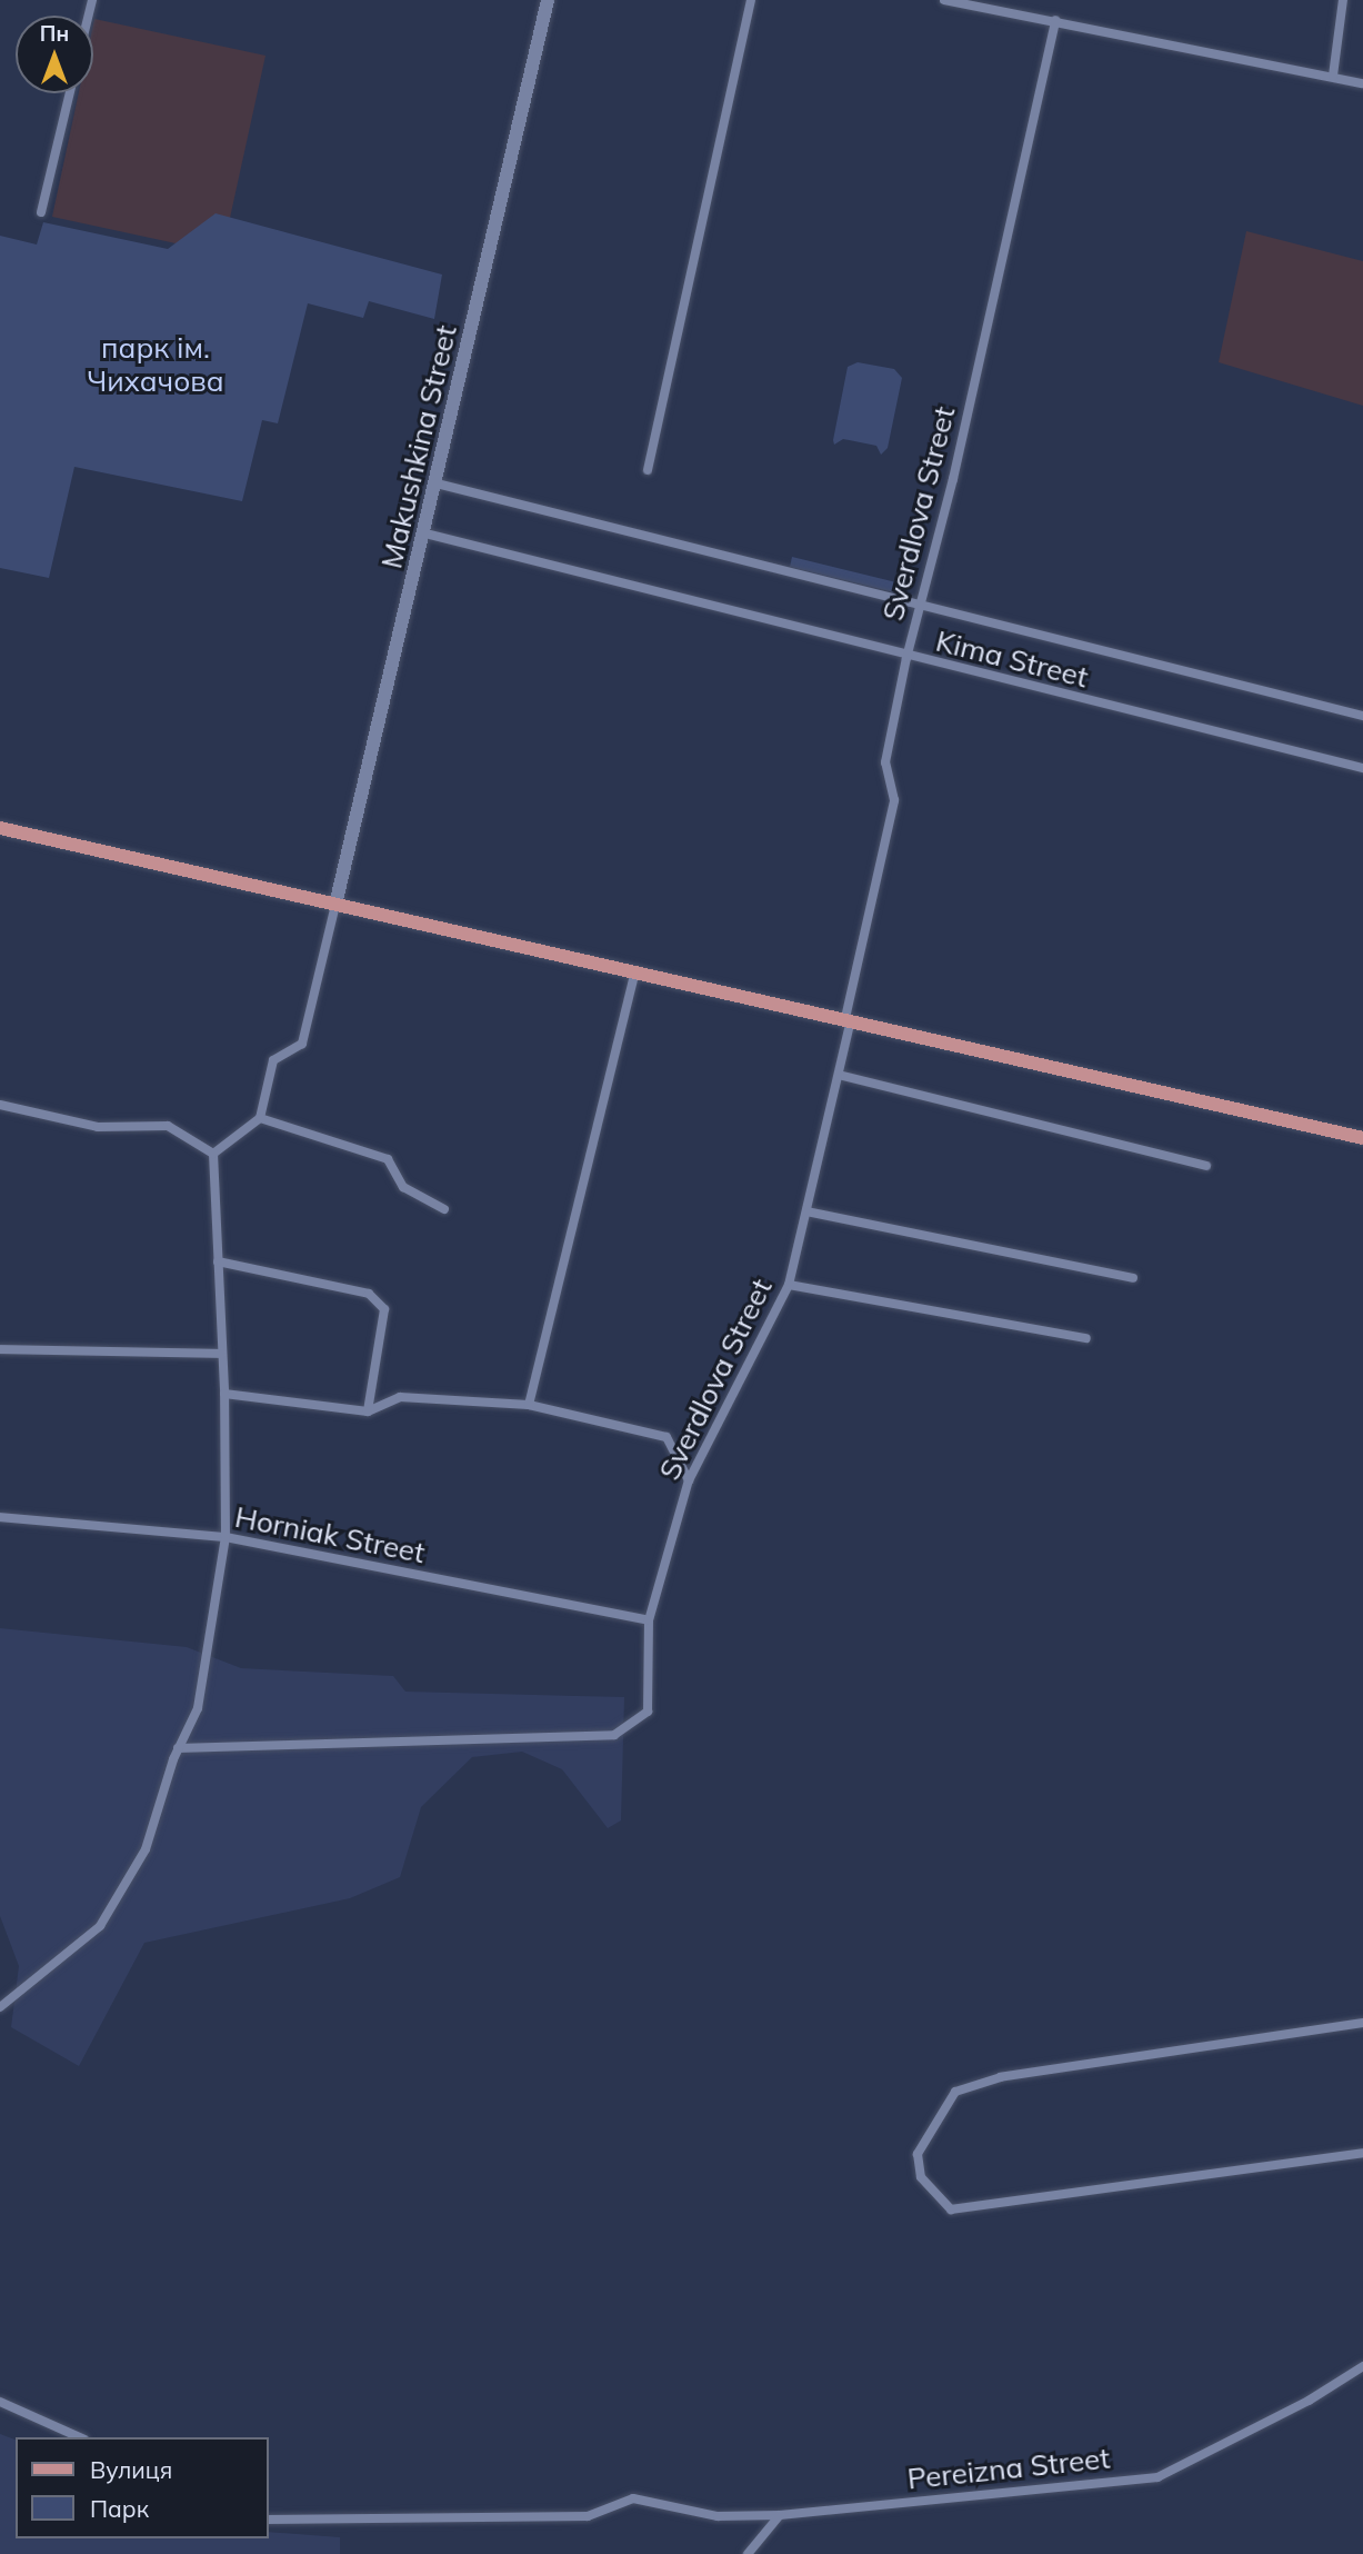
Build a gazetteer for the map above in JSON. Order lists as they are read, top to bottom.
{
  "streets": {
    "street": [
      "Makushkina Street",
      "Sverdlova Street",
      "Kima Street",
      "Horniak Street",
      "Pereizna Street"
    ]
  },
  "crossings": [
    ["Makushkina Street", "Kima Street"],
    ["Sverdlova Street", "Kima Street"],
    ["Sverdlova Street", "Horniak Street"]
  ],
  "parks": ["парк ім. Чихачова"],
  "legend": ["Вулиця", "Парк"],
  "north": "top"
}
